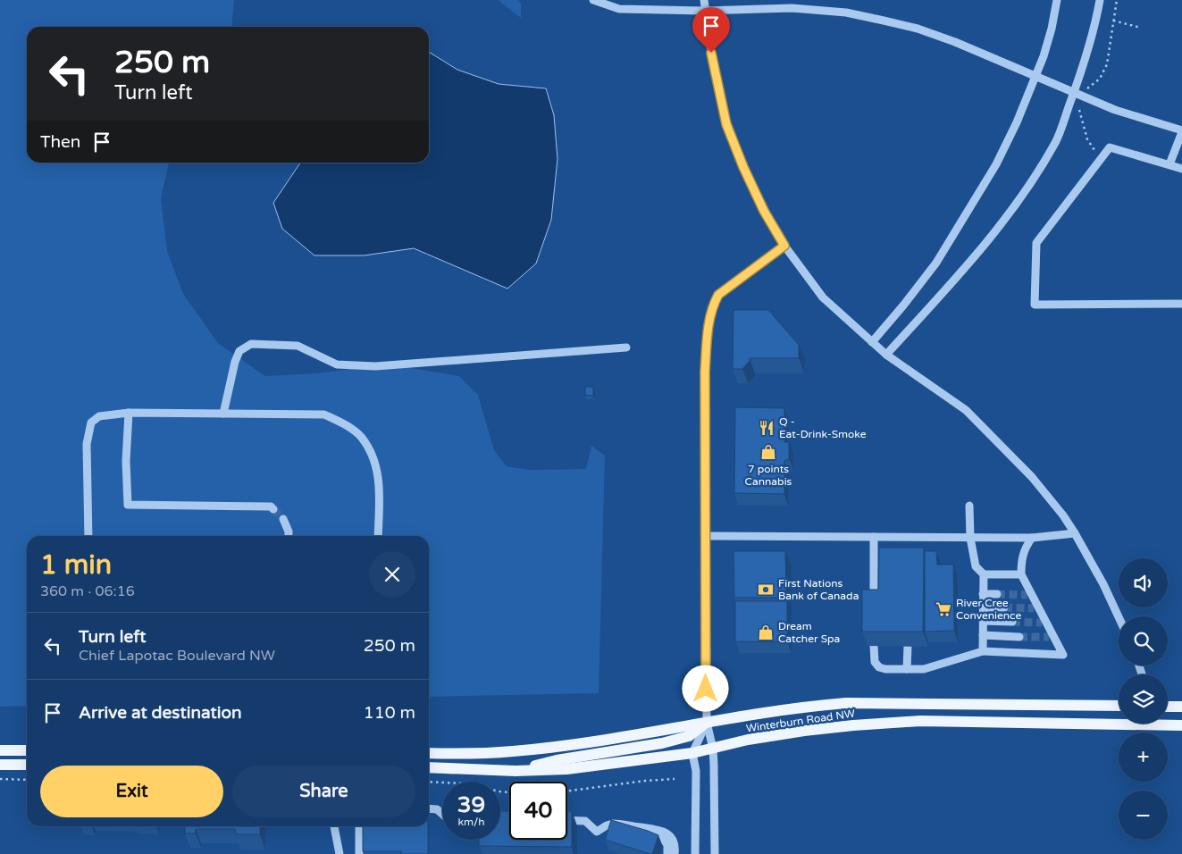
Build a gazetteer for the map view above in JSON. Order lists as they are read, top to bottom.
{
  "streets": {
    "main road": ["Winterburn Road NW"]
  },
  "places": {
    "restaurant": ["Q - Eat-Drink-Smoke"],
    "shop": ["7 points Cannabis", "Dream Catcher Spa"],
    "bank": ["First Nations Bank of Canada"],
    "supermarket": ["River Cree Convenience"]
  },
  "page": {
    "turn": ["250 m", "Turn left"],
    "then": "Then",
    "heading": ["1 min", "360 m · 06:16"],
    "map_buttons": ["+", "−"],
    "list": [
      {
        "name": "Turn left",
        "note": "Chief Lapotac Boulevard NW",
        "value": "250 m"
      },
      {
        "name": "Arrive at destination",
        "value": "110 m"
      }
    ],
    "buttons": ["Exit", "Share"],
    "speed": "39 km/h",
    "limit": "40"
  }
}
